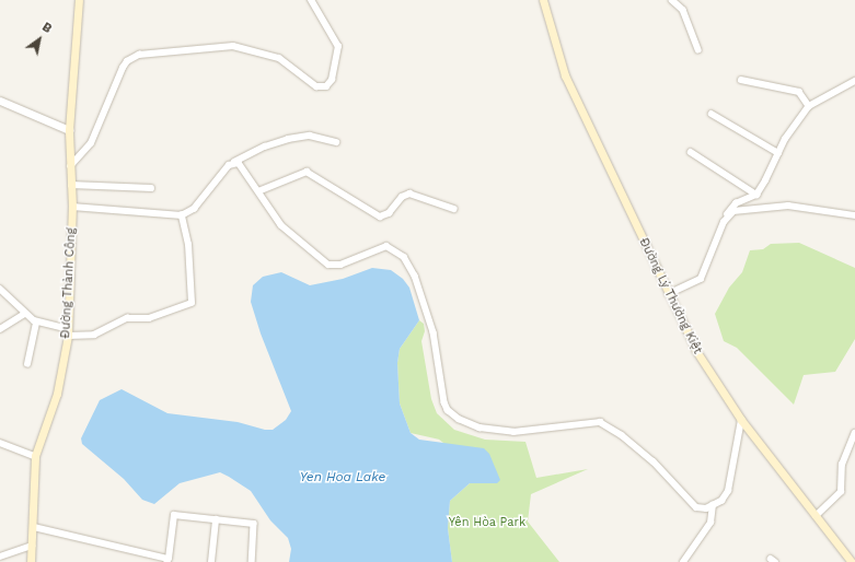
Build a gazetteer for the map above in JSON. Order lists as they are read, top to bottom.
{
  "streets": {
    "main road": ["Đường Thành Công", "Đường Lý Thường Kiệt"]
  },
  "water": ["Yen Hoa Lake"],
  "parks": ["Yên Hòa Park"],
  "north": "top right"
}
